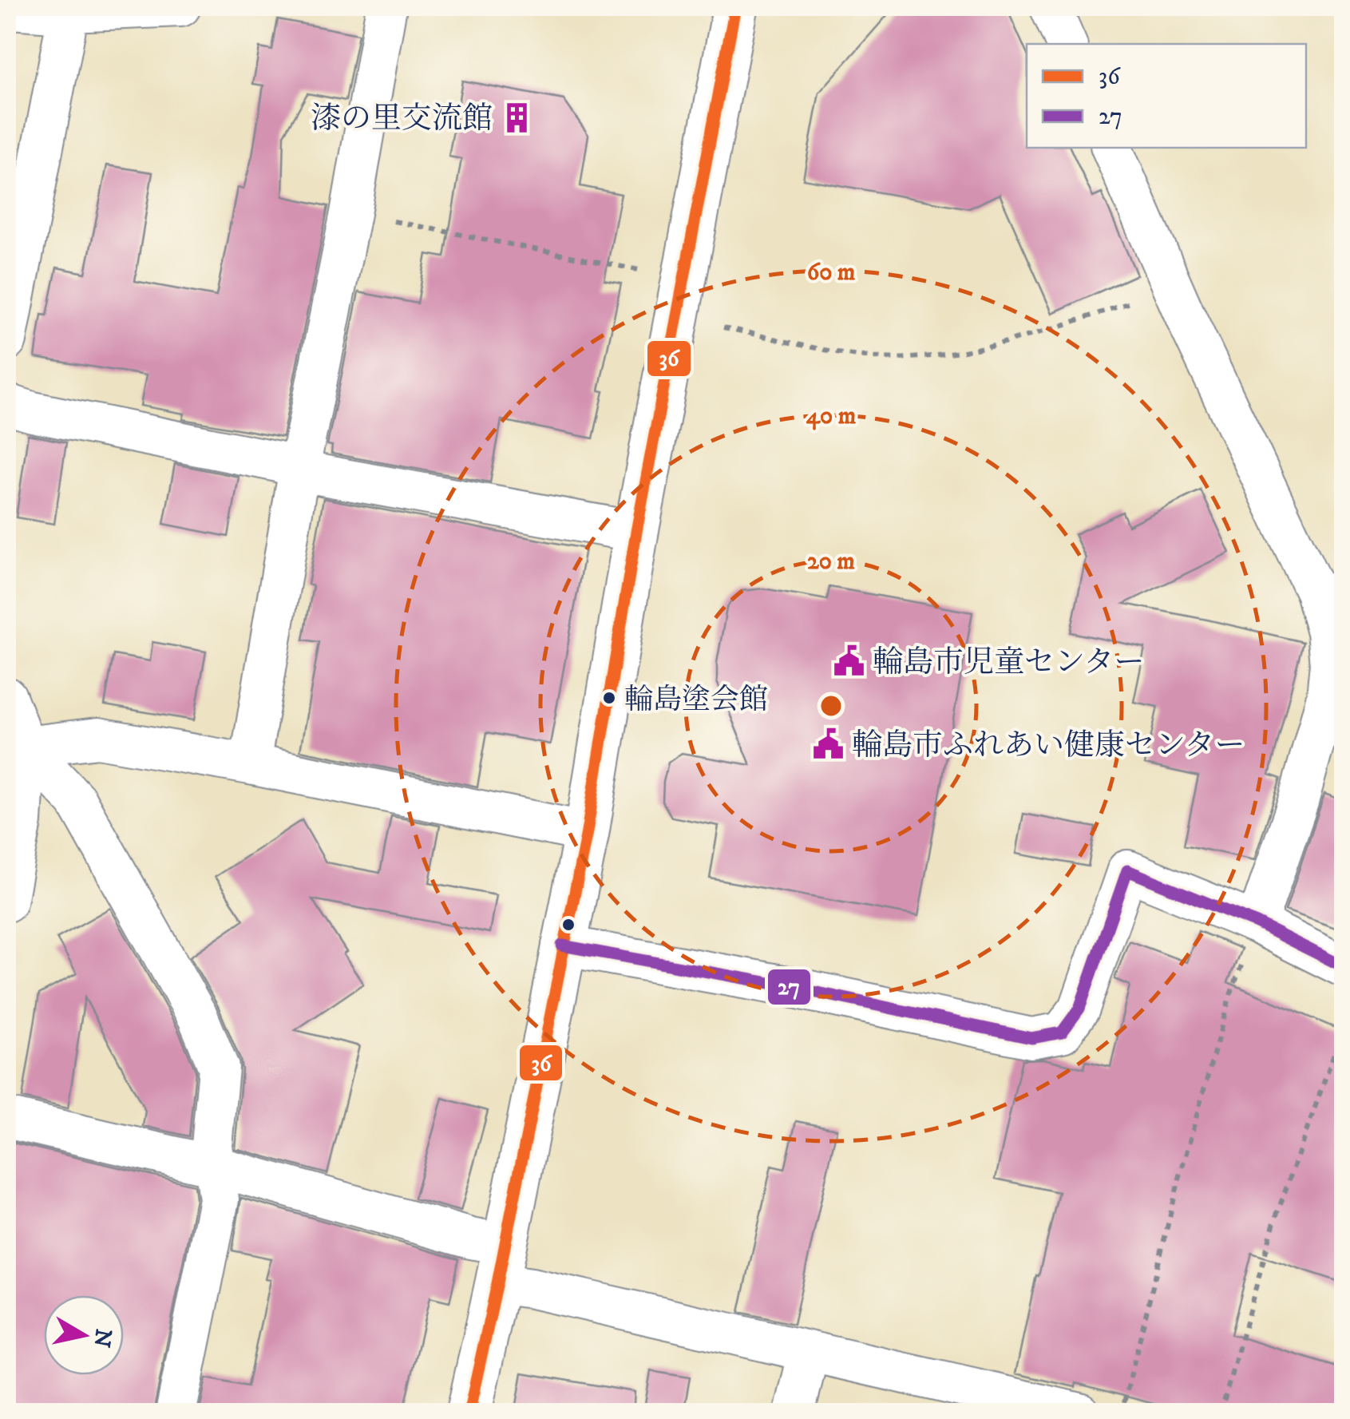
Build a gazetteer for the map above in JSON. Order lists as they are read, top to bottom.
{
  "places": {
    "building": ["漆の里交流館"],
    "public building": ["輪島市児童センター", "輪島市ふれあい健康センター"],
    "other": ["輪島塗会館"]
  },
  "lines": ["transit line 36", "transit line 27"],
  "legend": ["36", "27"],
  "north": "right",
  "rings": ["60 m", "40 m", "20 m"]
}
